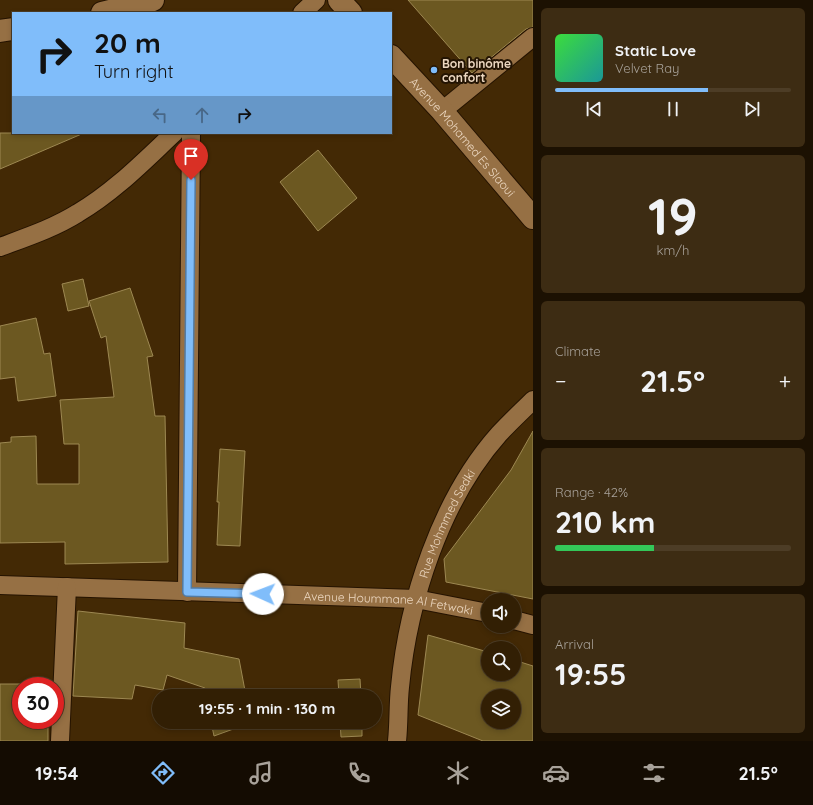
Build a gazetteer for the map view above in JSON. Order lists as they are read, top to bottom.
{
  "streets": {
    "street": ["Avenue Mohamed Es Slaoui", "Rue Mohmmed Sedki", "Avenue Hoummane Al Fetwaki"]
  },
  "crossings": [
    ["Rue Mohmmed Sedki", "Avenue Hoummane Al Fetwaki"]
  ],
  "places": ["Bon binôme confort"],
  "page": {
    "turn": ["20 m", "Turn right"],
    "song": ["Static Love", "Velvet Ray"],
    "tile": [
      ["19", "km/h"],
      "Climate",
      ["Range · 42%", "210 km"],
      ["Arrival", "19:55"]
    ],
    "heat": ["−", "21.5°", "+"],
    "limit": "30",
    "trip": "19:55 · 1 min · 130 m",
    "tabs": ["19:54", "21.5°"]
  }
}
